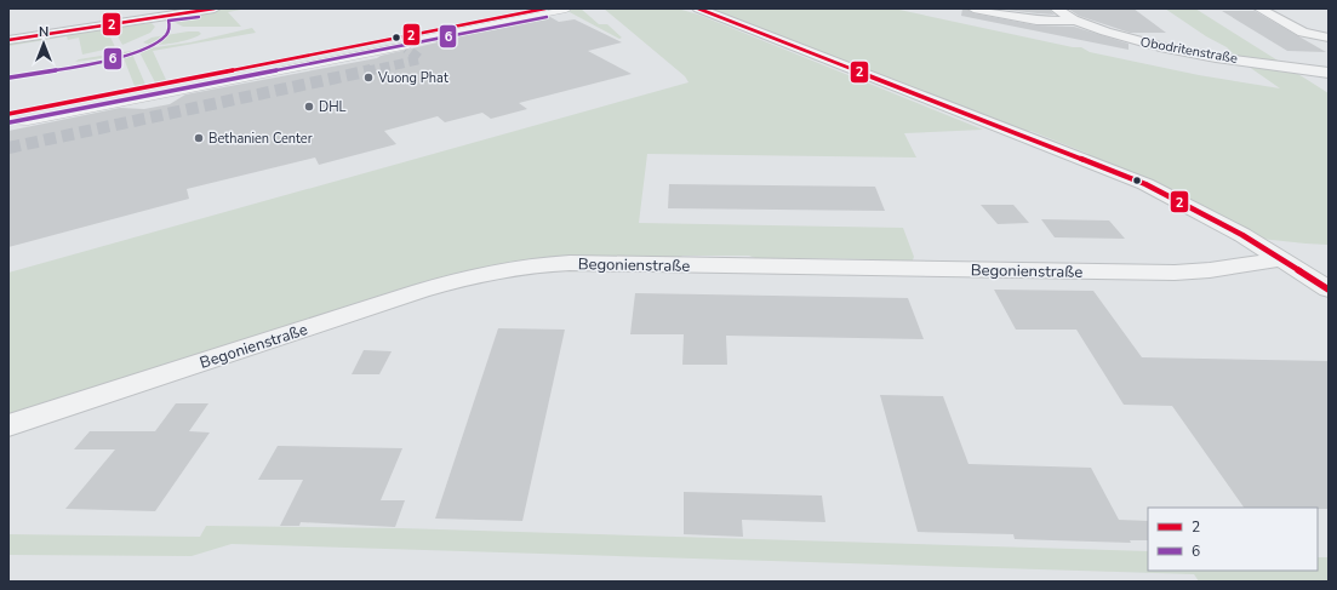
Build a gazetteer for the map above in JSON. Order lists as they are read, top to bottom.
{
  "streets": {
    "street": ["Obodritenstraße", "Begonienstraße"]
  },
  "places": ["Vuong Phat", "DHL", "Bethanien Center"],
  "lines": ["transit line 2", "transit line 6"],
  "legend": ["2", "6"],
  "north": "top"
}
